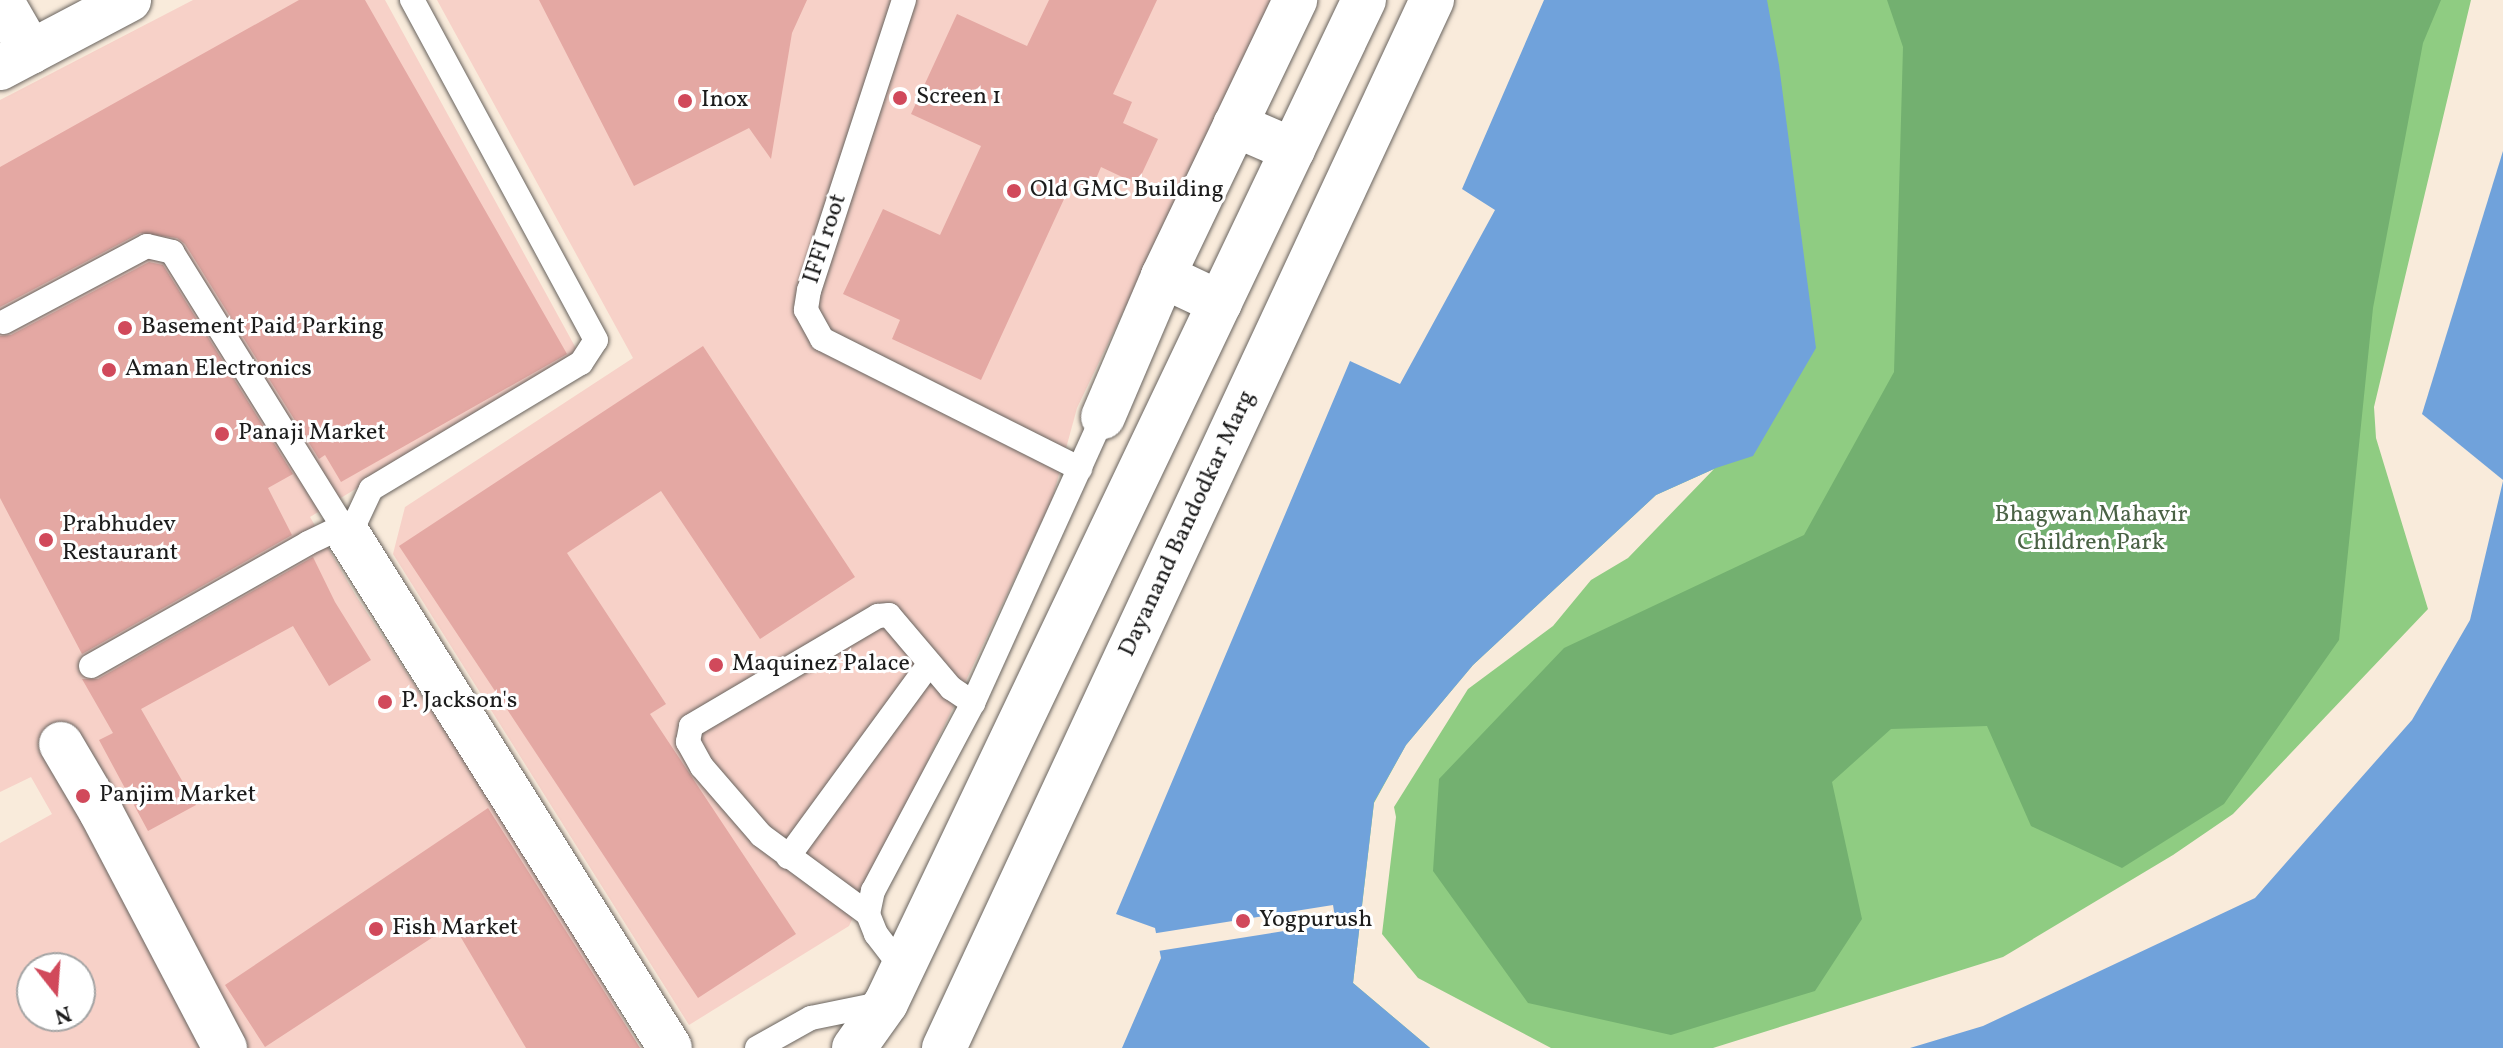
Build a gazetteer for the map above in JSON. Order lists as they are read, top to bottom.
{
  "streets": {
    "main road": ["Dayanand Bandodkar Marg"],
    "lane": ["IFFI root"]
  },
  "parks": ["Bhagwan Mahavir Children Park"],
  "places": [
    "Screen 1",
    "Inox",
    "Old GMC Building",
    "Basement Paid Parking",
    "Aman Electronics",
    "Panaji Market",
    "Prabhudev Restaurant",
    "Maquinez Palace",
    "P. Jackson's",
    "Panjim Market",
    "Yogpurush",
    "Fish Market"
  ],
  "north": "bottom"
}
